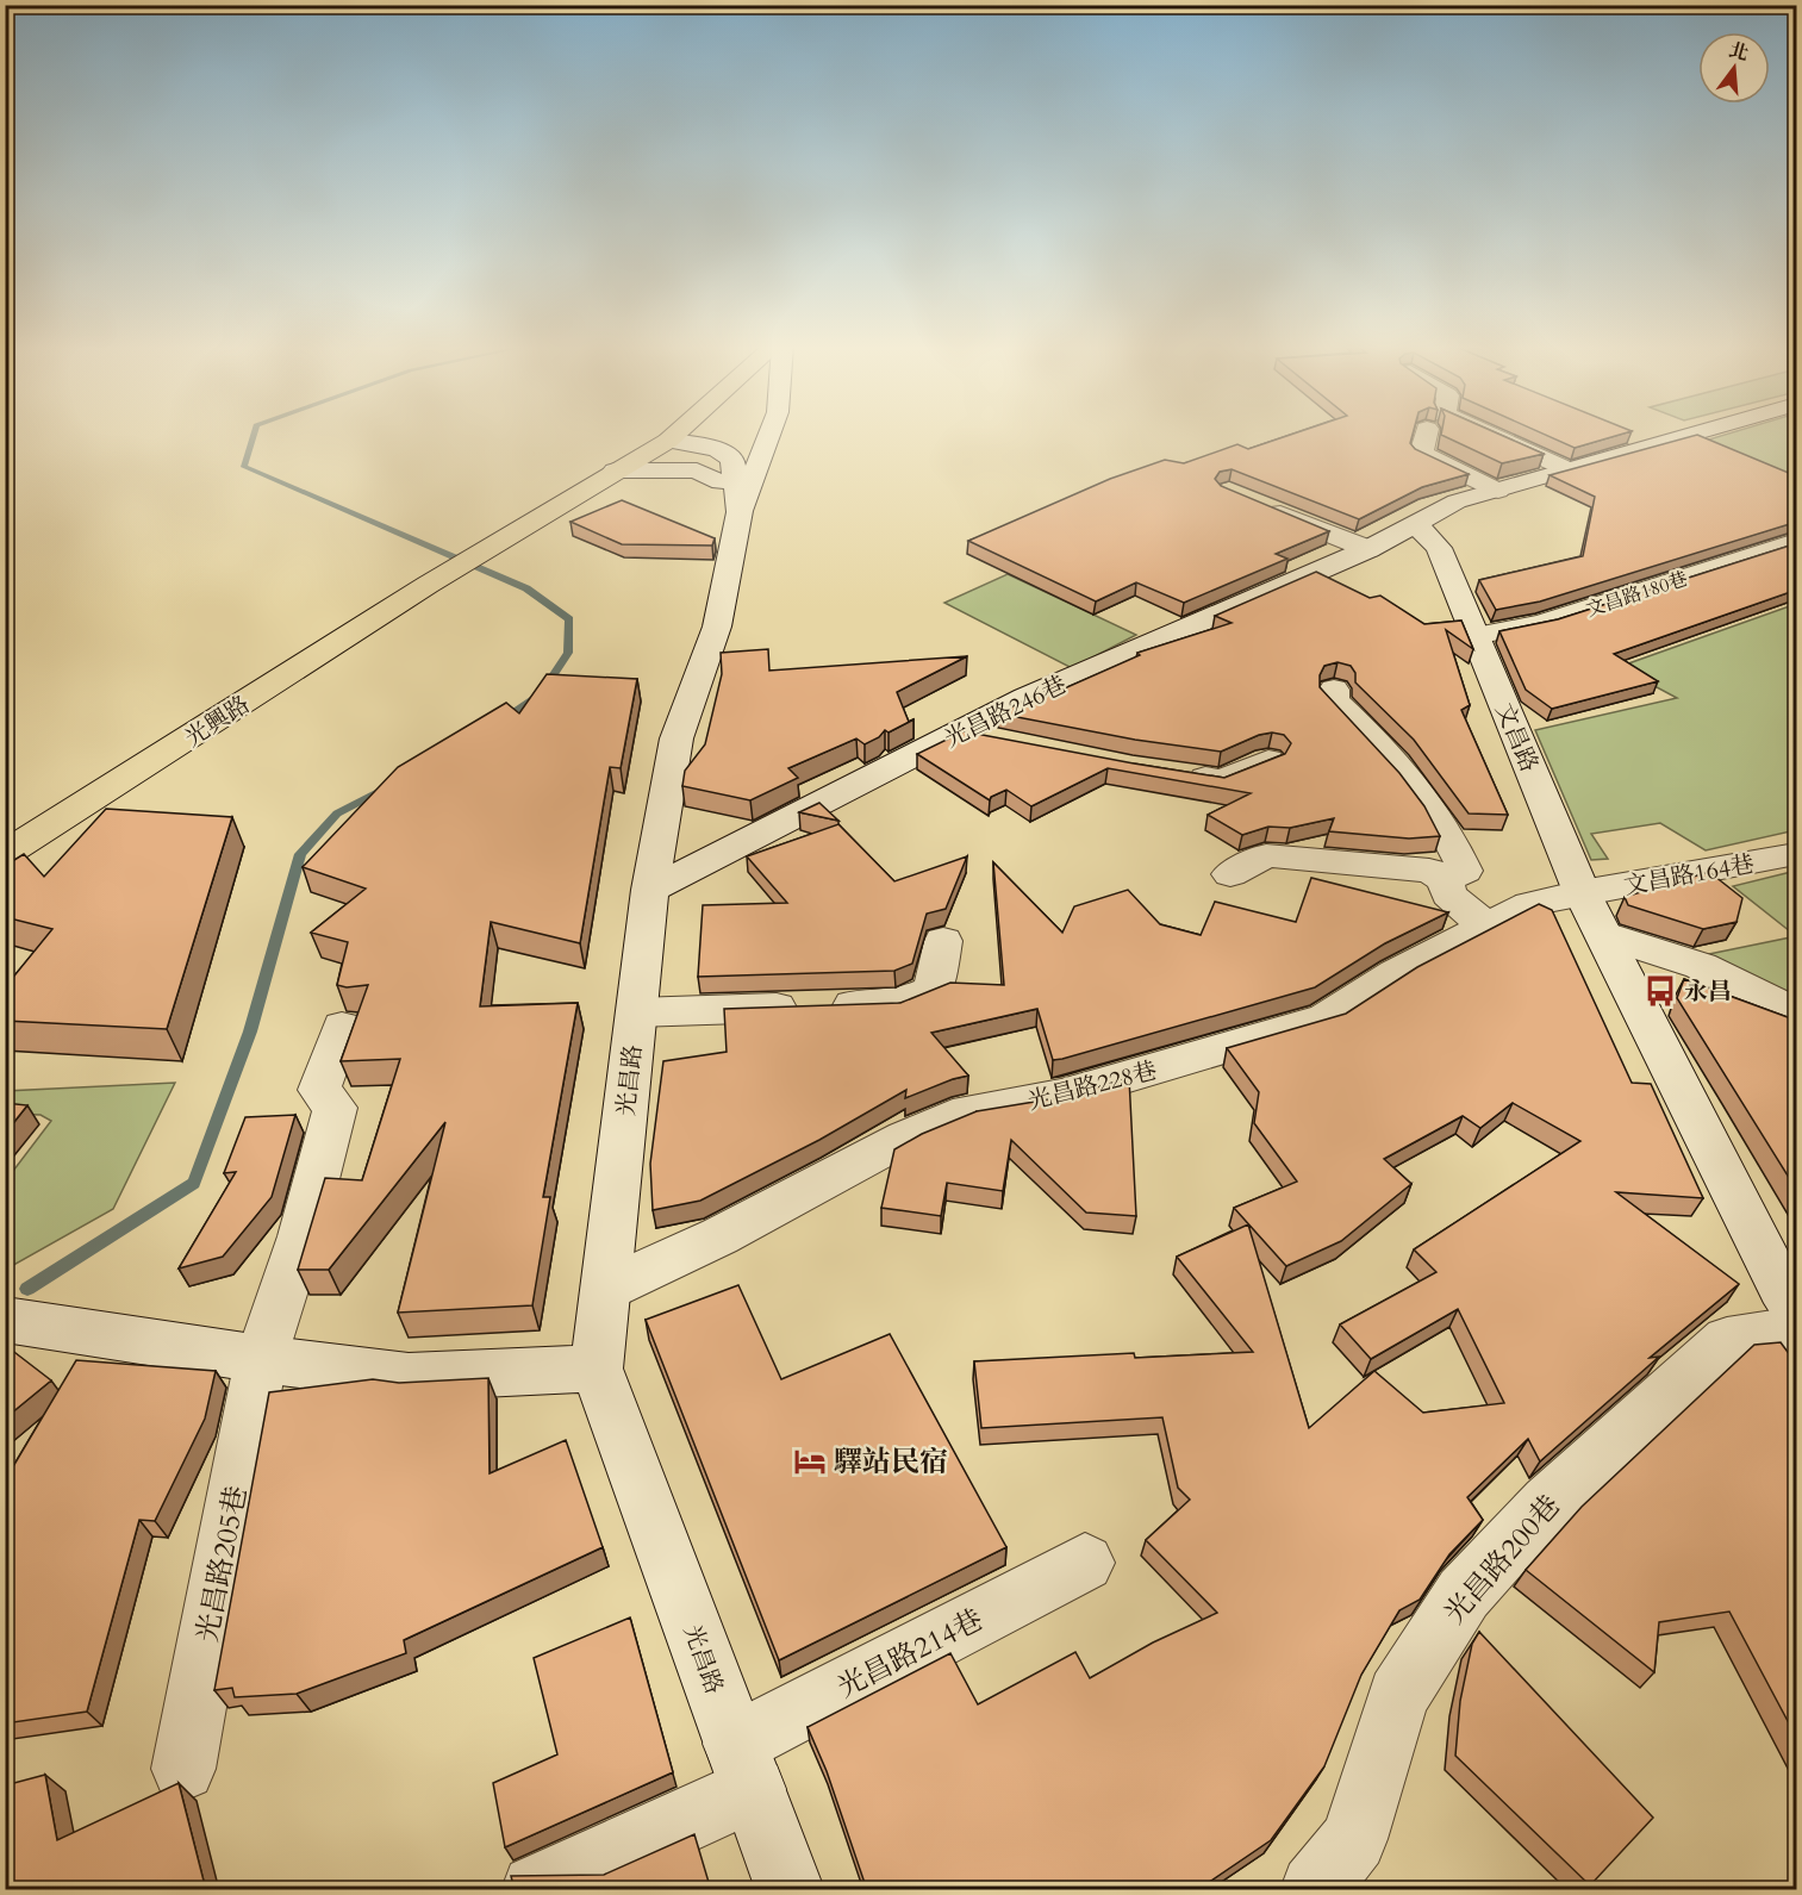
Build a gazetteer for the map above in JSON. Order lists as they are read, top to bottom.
{
  "streets": {
    "main road": ["光興路"],
    "street": [
      "文昌路180巷",
      "光昌路246巷",
      "文昌路",
      "文昌路164巷",
      "光昌路",
      "光昌路228巷",
      "光昌路200巷",
      "光昌路205巷",
      "光昌路214巷"
    ]
  },
  "crossings": [
    ["文昌路180巷", "文昌路"],
    ["光昌路246巷", "文昌路"],
    ["光昌路246巷", "光昌路"],
    ["文昌路", "文昌路164巷"],
    ["文昌路", "光昌路228巷"],
    ["文昌路164巷", "光昌路228巷"],
    ["光昌路", "光昌路228巷"],
    ["光昌路", "光昌路214巷"]
  ],
  "places": {
    "bus stop": ["永昌"],
    "hotel": ["驛站民宿"]
  },
  "north": "top"
}
